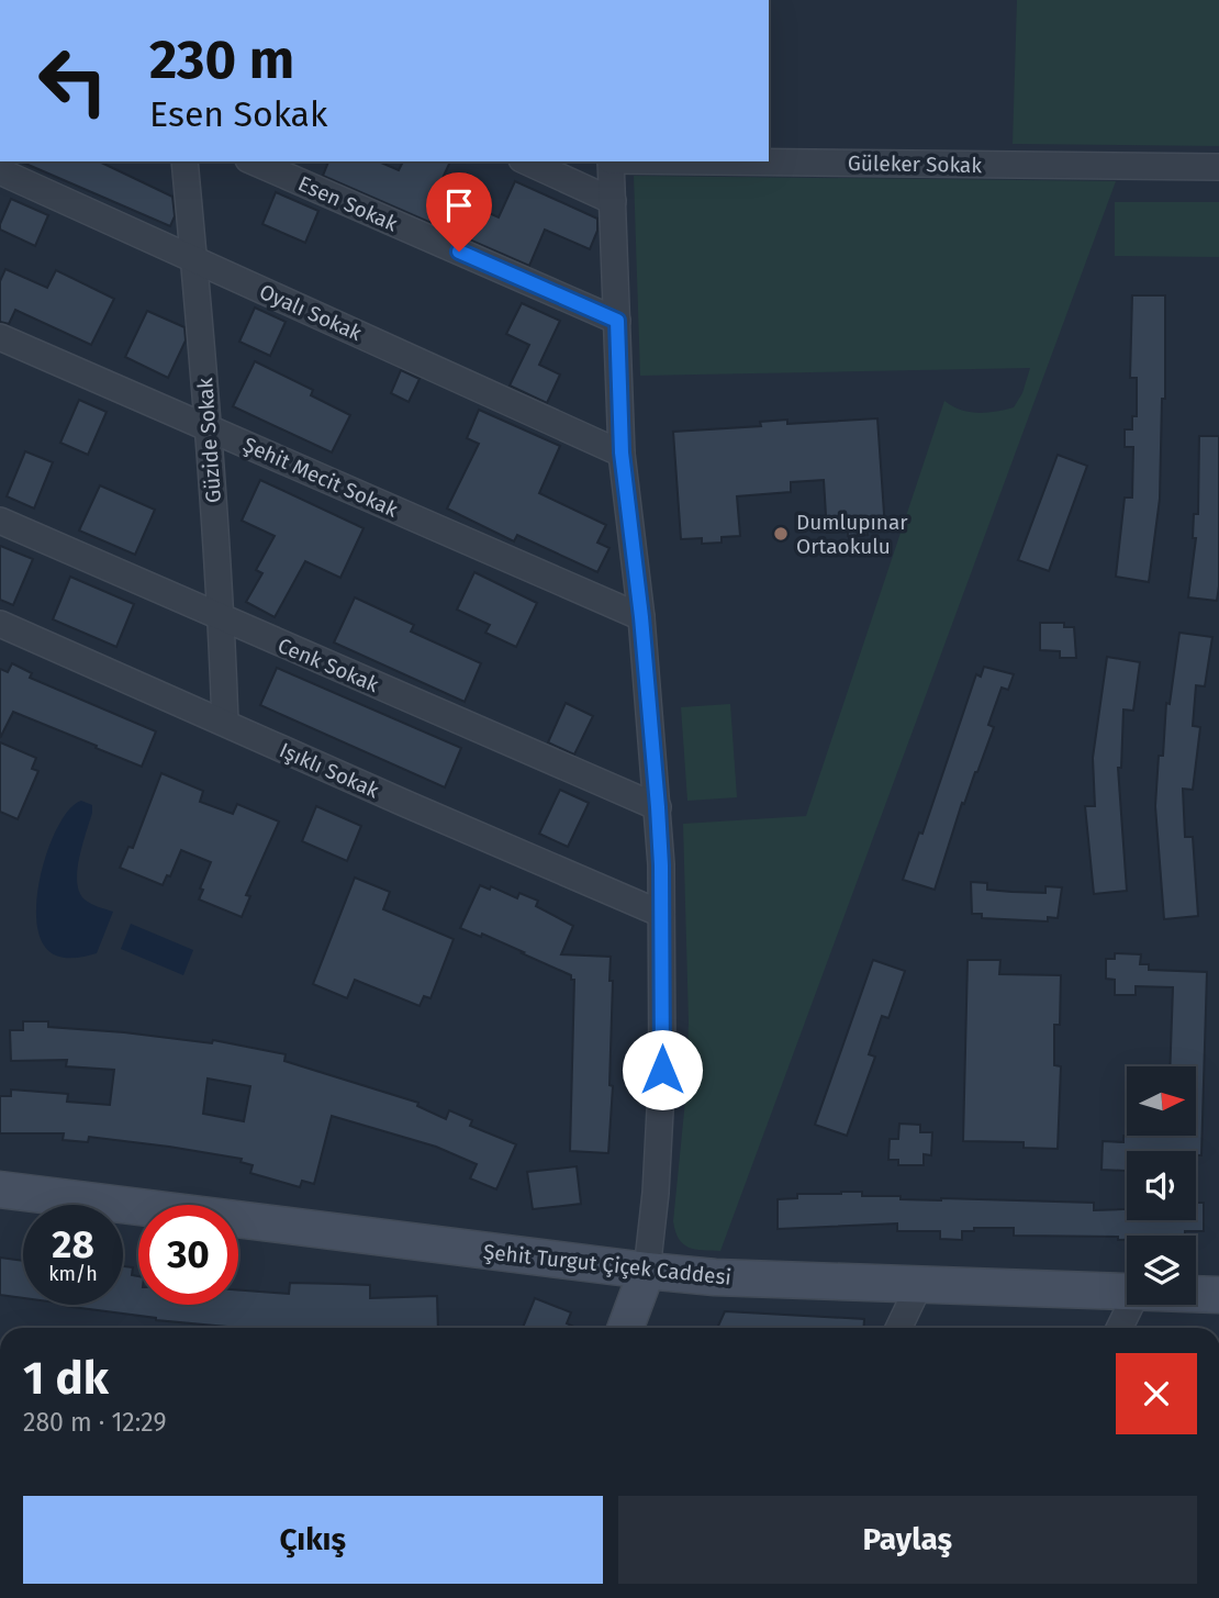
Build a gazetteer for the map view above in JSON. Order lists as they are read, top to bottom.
{
  "streets": {
    "street": [
      "Güleker Sokak",
      "Esen Sokak",
      "Oyalı Sokak",
      "Güzide Sokak",
      "Şehit Mecit Sokak",
      "Cenk Sokak",
      "Işıklı Sokak",
      "Şehit Turgut Çiçek Caddesi"
    ]
  },
  "crossings": [
    ["Oyalı Sokak", "Güzide Sokak"],
    ["Güzide Sokak", "Şehit Mecit Sokak"],
    ["Güzide Sokak", "Cenk Sokak"],
    ["Güzide Sokak", "Işıklı Sokak"]
  ],
  "places": ["Dumlupınar Ortaokulu"],
  "north": "right",
  "page": {
    "turn": ["230 m", "Esen Sokak"],
    "speed": "28 km/h",
    "limit": "30",
    "heading": ["1 dk", "280 m · 12:29"],
    "buttons": ["Çıkış", "Paylaş"]
  }
}
